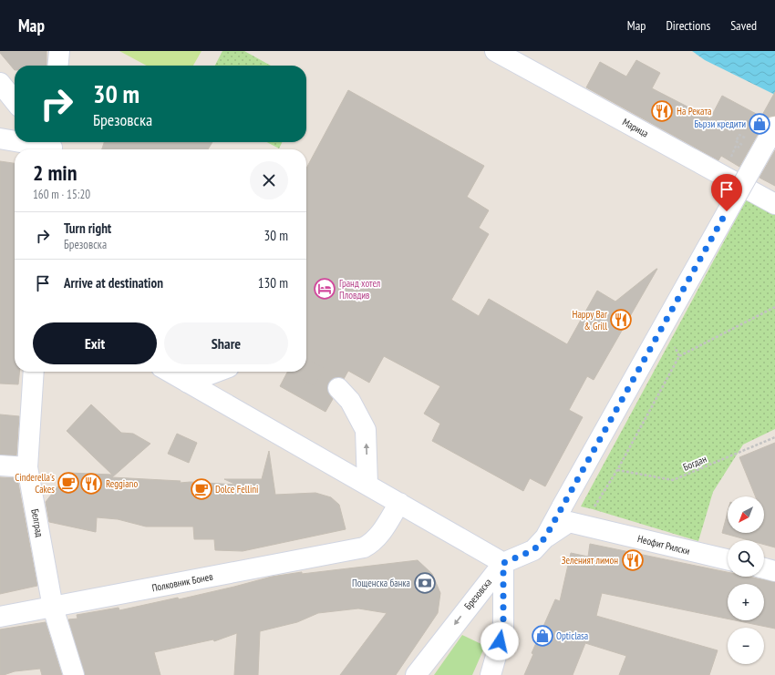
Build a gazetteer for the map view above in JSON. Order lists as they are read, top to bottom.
{
  "streets": {
    "street": [
      "Марица",
      "Белград",
      "Неофит Рилски",
      "Полковник Бонев",
      "Брезовска"
    ],
    "path": ["Богдан"]
  },
  "crossings": [
    ["Белград", "Полковник Бонев"],
    ["Неофит Рилски", "Брезовска"]
  ],
  "places": {
    "restaurant": [
      "На Реката",
      "Happy Bar & Grill",
      "Reggiano",
      "Зеленият лимон"
    ],
    "shop": ["Бързи кредити", "Opticlasa"],
    "hotel": ["Гранд хотел Пловдив"],
    "cafe": ["Cinderella's Cakes", "Dolce Fellini"],
    "bank": ["Пощенска банка"]
  },
  "north": "bottom left",
  "page": {
    "header": "Map",
    "nav": ["Map", "Directions", "Saved"],
    "turn": ["30 m", "Брезовска"],
    "heading": ["2 min", "160 m · 15:20"],
    "list": [
      {
        "name": "Turn right",
        "note": "Брезовска",
        "value": "30 m"
      },
      {
        "name": "Arrive at destination",
        "value": "130 m"
      }
    ],
    "buttons": ["Exit", "Share"],
    "map_buttons": ["+", "−"]
  }
}
